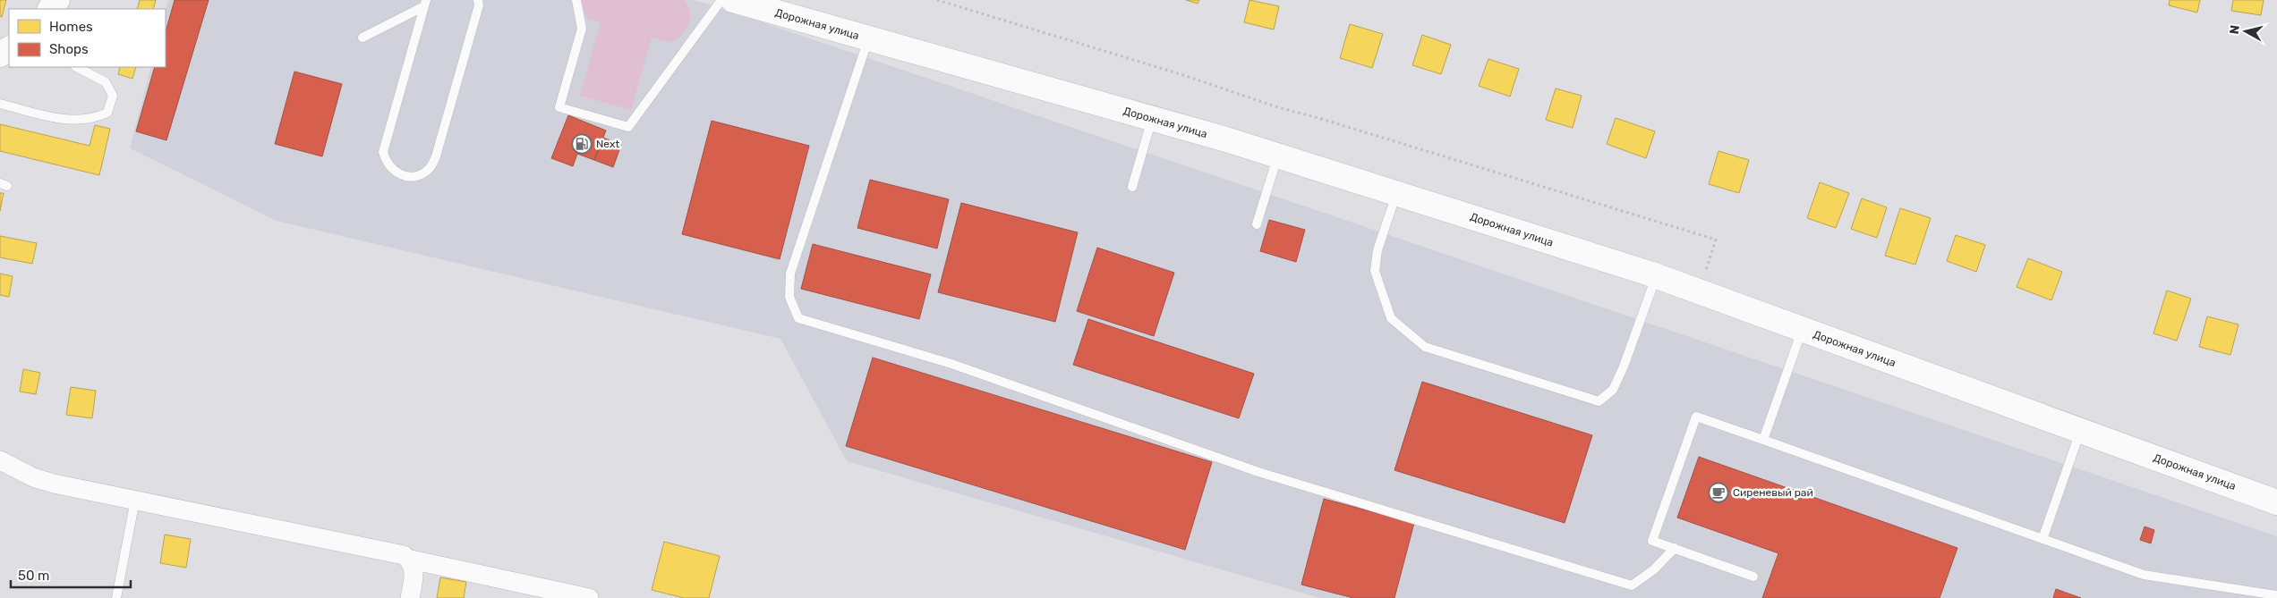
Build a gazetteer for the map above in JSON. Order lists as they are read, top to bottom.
{
  "streets": {
    "main road": ["Дорожная улица"]
  },
  "places": {
    "fuel station": ["Next"],
    "cafe": ["Сиреневый рай"]
  },
  "legend": ["Homes", "Shops"],
  "scale_bar": "50 m",
  "north": "left"
}
